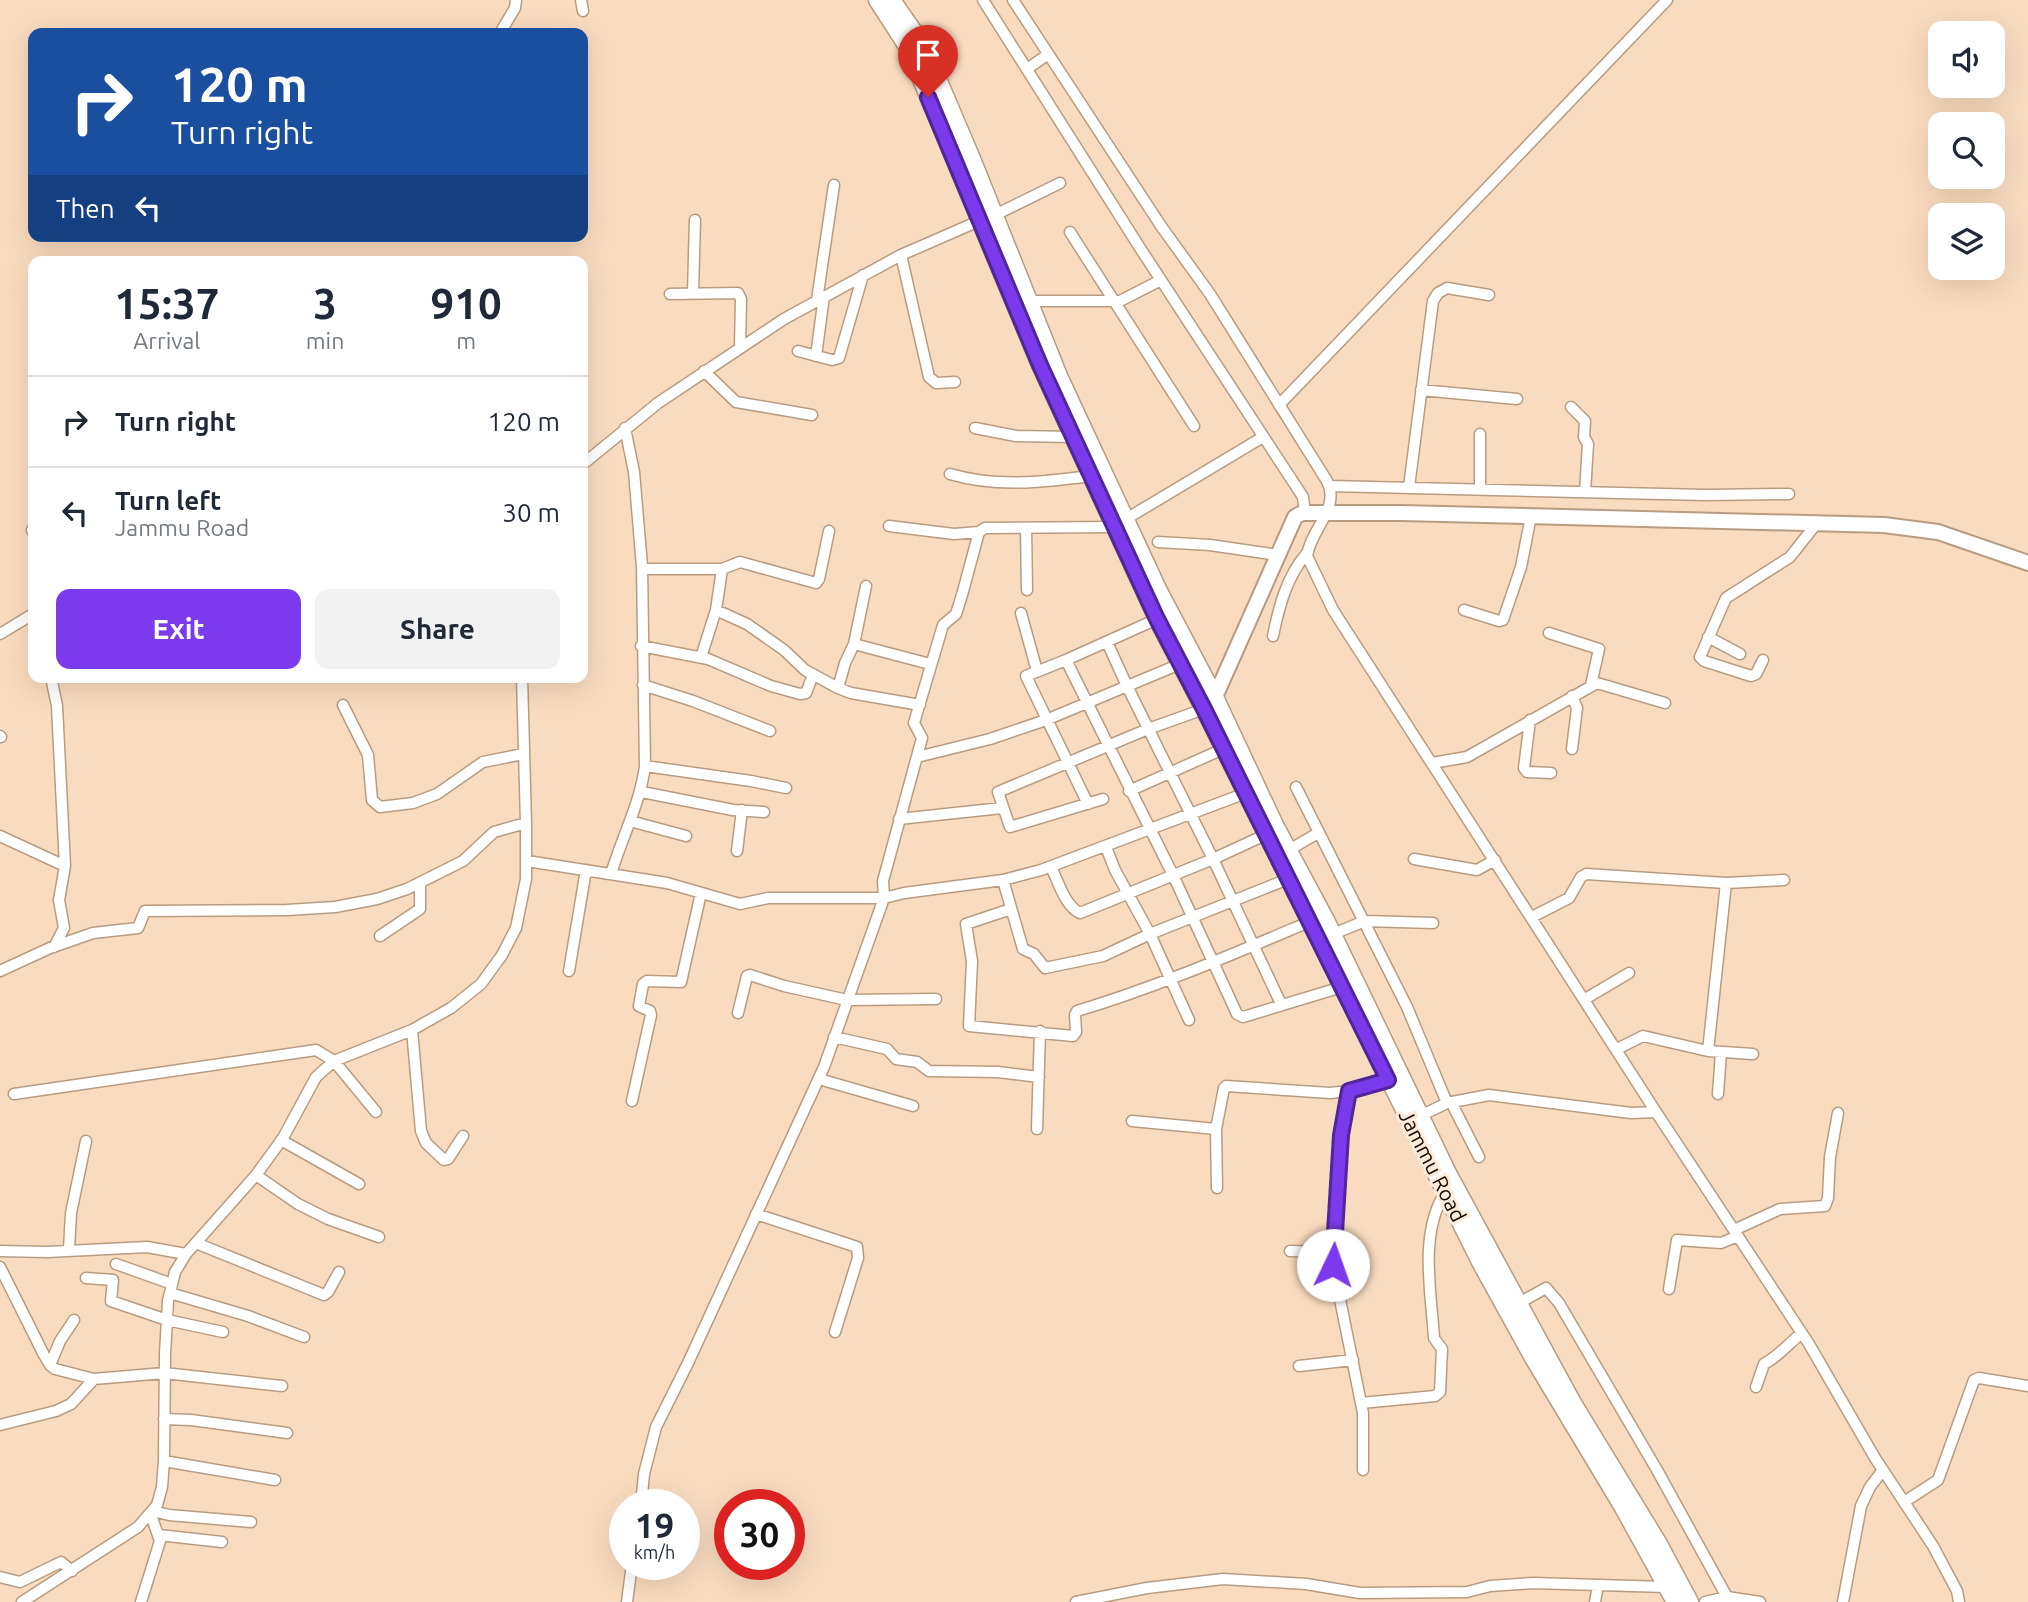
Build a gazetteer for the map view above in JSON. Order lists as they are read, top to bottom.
{
  "streets": {
    "main road": ["Jammu Road"]
  },
  "page": {
    "turn": ["120 m", "Turn right"],
    "then": "Then",
    "eta": [
      "15:37",
      "Arrival",
      "3",
      "min",
      "910",
      "m"
    ],
    "list": [
      {
        "name": "Turn right",
        "value": "120 m"
      },
      {
        "name": "Turn left",
        "note": "Jammu Road",
        "value": "30 m"
      }
    ],
    "buttons": ["Exit", "Share"],
    "speed": "19 km/h",
    "limit": "30"
  }
}
